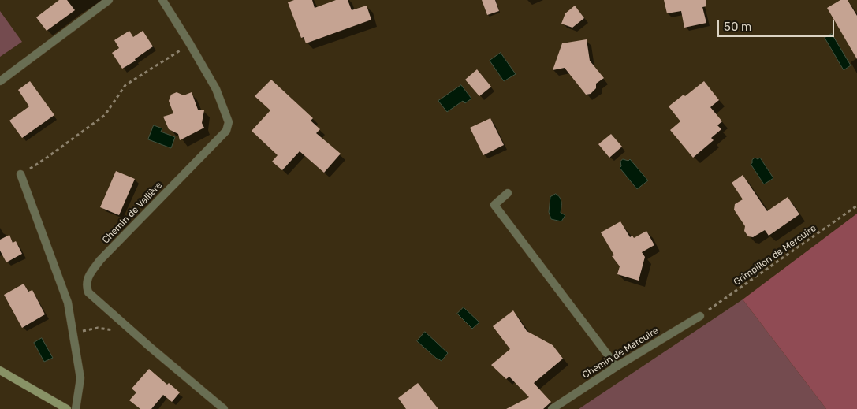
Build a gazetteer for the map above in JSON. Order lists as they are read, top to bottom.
{
  "streets": {
    "street": ["Chemin de Vallière", "Chemin de Mercuire"],
    "path": ["Grimpillon de Mercuire"]
  },
  "crossings": [
    ["Grimpillon de Mercuire", "Chemin de Mercuire"]
  ],
  "scale_bar": "50 m"
}
